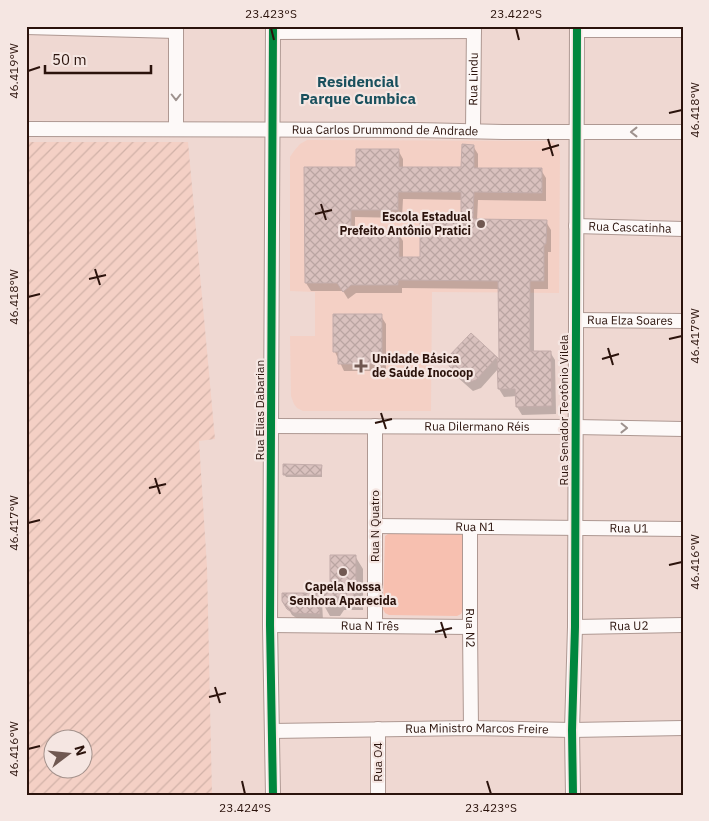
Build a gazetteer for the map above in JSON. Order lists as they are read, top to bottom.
{
  "streets": {
    "street": [
      "Rua Lindu",
      "Rua Carlos Drummond de Andrade",
      "Rua Cascatinha",
      "Rua Elza Soares",
      "Rua Elias Dabarian",
      "Rua Senador Teotônio Vilela",
      "Rua Dilermano Réis",
      "Rua N Quatro",
      "Rua N1",
      "Rua U1",
      "Rua N Três",
      "Rua U2",
      "Rua N2",
      "Rua Ministro Marcos Freire",
      "Rua O4"
    ]
  },
  "crossings": [
    ["Rua Lindu", "Rua Carlos Drummond de Andrade"],
    ["Rua Carlos Drummond de Andrade", "Rua Elias Dabarian"],
    ["Rua Carlos Drummond de Andrade", "Rua Senador Teotônio Vilela"],
    ["Rua Cascatinha", "Rua Senador Teotônio Vilela"],
    ["Rua Elza Soares", "Rua Senador Teotônio Vilela"],
    ["Rua Elias Dabarian", "Rua Dilermano Réis"],
    ["Rua Elias Dabarian", "Rua N Três"],
    ["Rua Elias Dabarian", "Rua Ministro Marcos Freire"],
    ["Rua Senador Teotônio Vilela", "Rua Dilermano Réis"],
    ["Rua Senador Teotônio Vilela", "Rua N1"],
    ["Rua Senador Teotônio Vilela", "Rua U1"],
    ["Rua Senador Teotônio Vilela", "Rua U2"],
    ["Rua Senador Teotônio Vilela", "Rua Ministro Marcos Freire"],
    ["Rua Dilermano Réis", "Rua N Quatro"],
    ["Rua N Quatro", "Rua N1"],
    ["Rua N Quatro", "Rua N Três"],
    ["Rua N1", "Rua U1"],
    ["Rua N1", "Rua N2"],
    ["Rua N Três", "Rua N2"],
    ["Rua N2", "Rua Ministro Marcos Freire"],
    ["Rua Ministro Marcos Freire", "Rua O4"]
  ],
  "districts": ["Residencial Parque Cumbica"],
  "places": {
    "other": ["Escola Estadual Prefeito Antônio Pratici", "Capela Nossa Senhora Aparecida"],
    "health": ["Unidade Básica de Saúde Inocoop"]
  },
  "scale_bar": "50 m",
  "north": "right",
  "coordinates": [
    "23.423°S",
    "23.422°S",
    "46.419°W",
    "46.418°W",
    "46.417°W",
    "46.416°W",
    "23.424°S"
  ]
}
